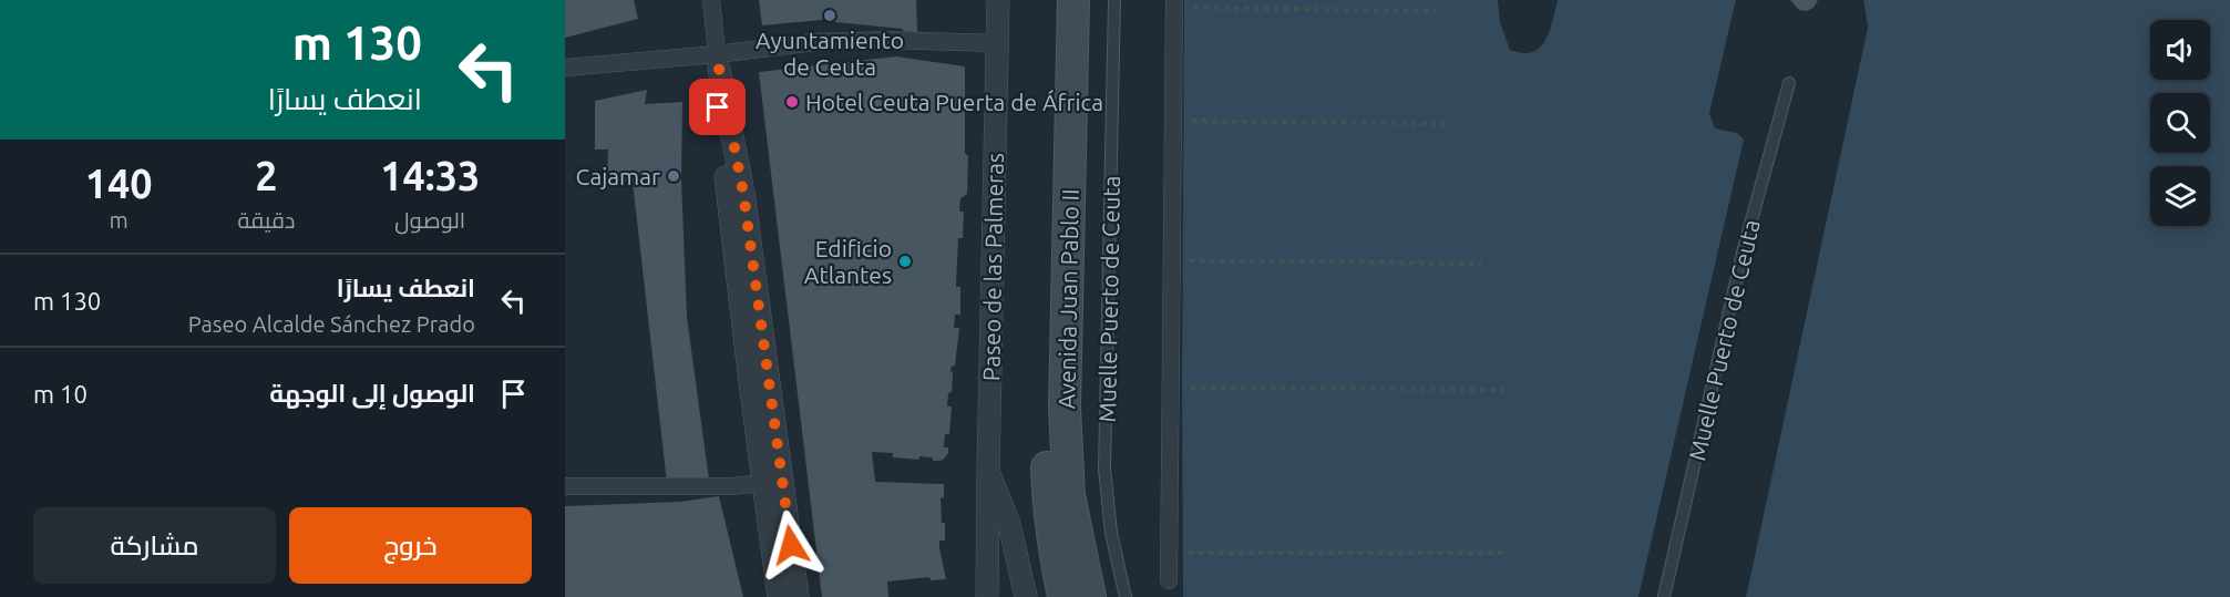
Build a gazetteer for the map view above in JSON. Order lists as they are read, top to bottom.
{
  "streets": {
    "main road": ["Avenida Juan Pablo II"],
    "street": ["Paseo de las Palmeras"],
    "lane": ["Muelle Puerto de Ceuta"]
  },
  "places": [
    "Ayuntamiento de Ceuta",
    "Hotel Ceuta Puerta de África",
    "Cajamar",
    "Edificio Atlantes"
  ],
  "page": {
    "turn": ["130 m", "انعطف يسارًا"],
    "eta": [
      "14:33",
      "الوصول",
      "2",
      "دقيقة",
      "140",
      "m"
    ],
    "list": [
      {
        "name": "انعطف يسارًا",
        "note": "Paseo Alcalde Sánchez Prado",
        "value": "130 m"
      },
      {
        "name": "الوصول إلى الوجهة",
        "value": "10 m"
      }
    ],
    "buttons": ["خروج", "مشاركة"]
  }
}
